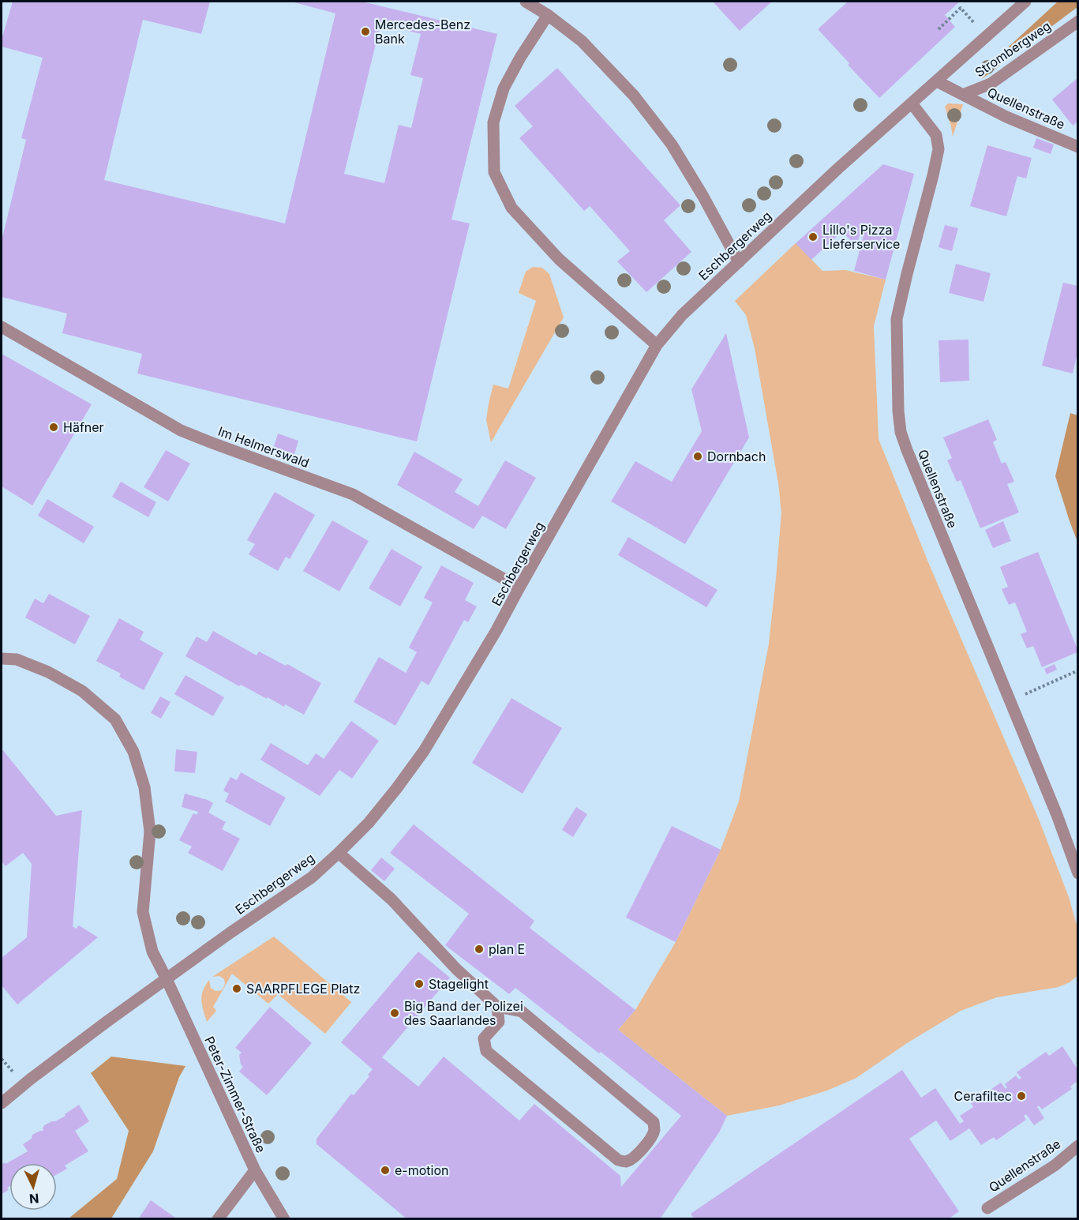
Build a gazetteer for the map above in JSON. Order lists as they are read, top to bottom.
{
  "streets": {
    "street": [
      "Strombergweg",
      "Quellenstraße",
      "Eschbergerweg",
      "Im Helmerswald",
      "Peter-Zimmer-Straße"
    ]
  },
  "crossings": [
    ["Strombergweg", "Quellenstraße"],
    ["Quellenstraße", "Eschbergerweg"],
    ["Eschbergerweg", "Im Helmerswald"],
    ["Eschbergerweg", "Peter-Zimmer-Straße"]
  ],
  "places": [
    "Mercedes-Benz Bank",
    "Lillo's Pizza Lieferservice",
    "Häfner",
    "Dornbach",
    "plan E",
    "Stagelight",
    "SAARPFLEGE Platz",
    "Big Band der Polizei des Saarlandes",
    "Cerafiltec",
    "e-motion"
  ],
  "north": "bottom"
}
